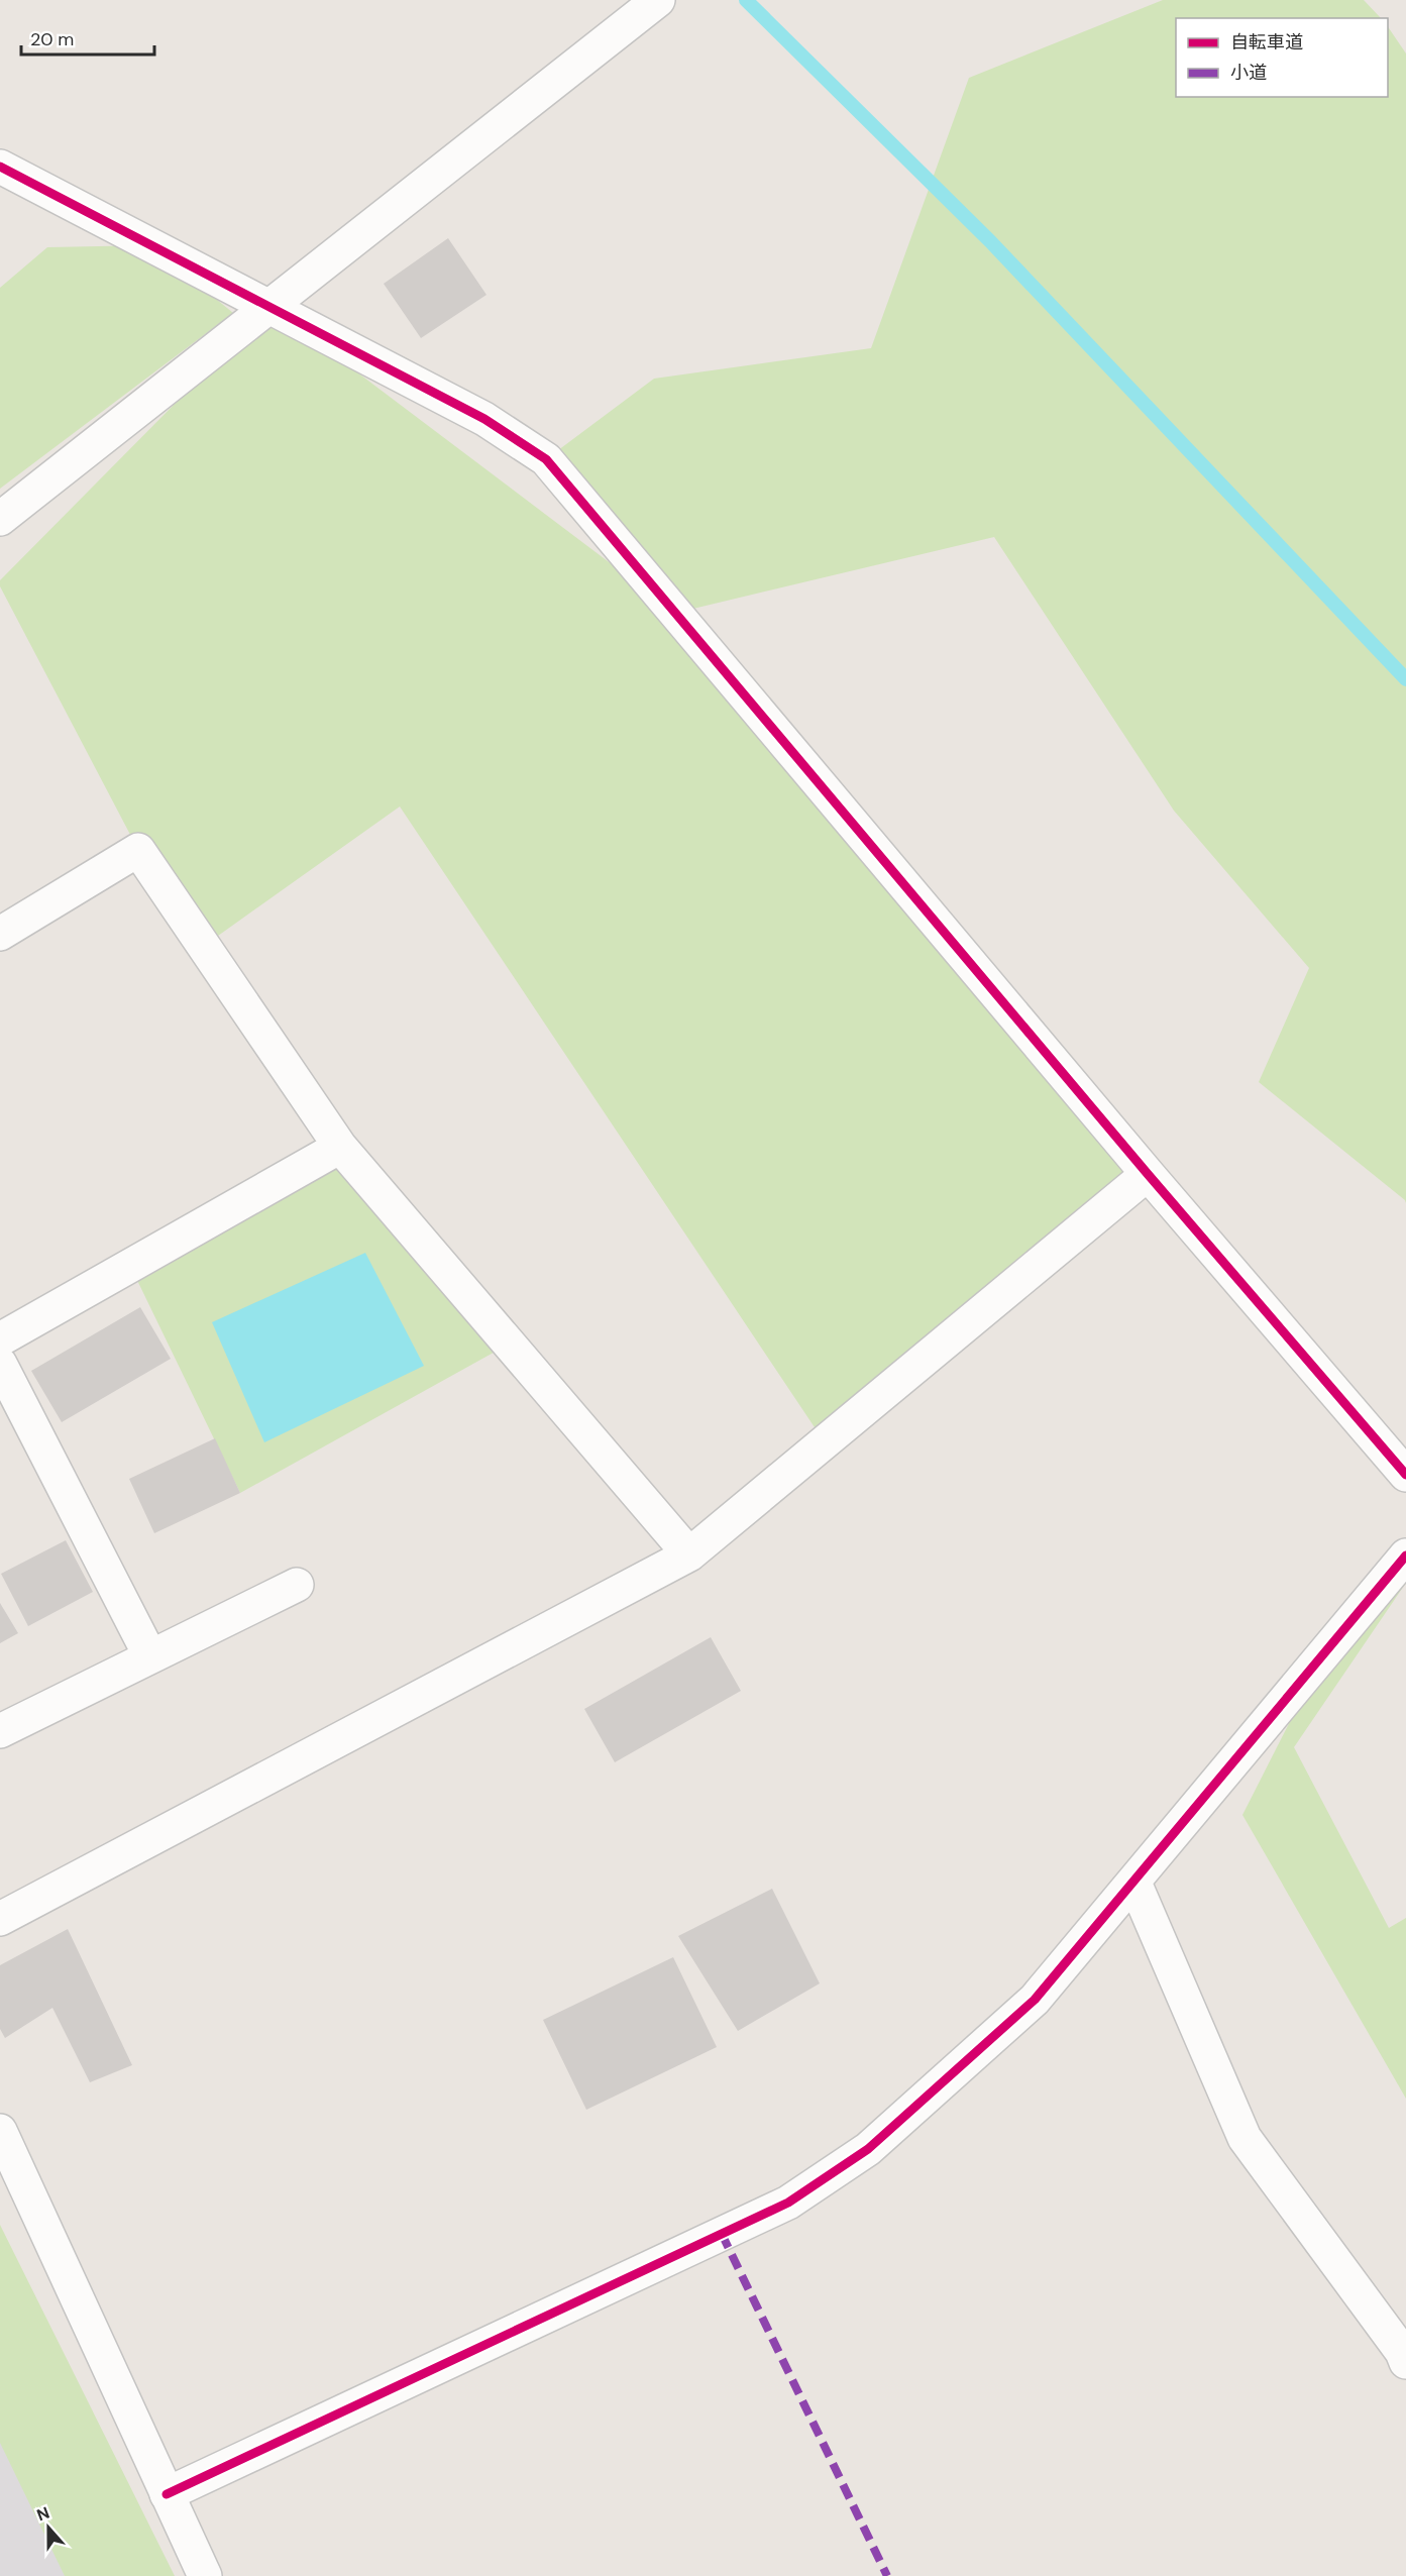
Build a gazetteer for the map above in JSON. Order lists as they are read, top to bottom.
{
  "legend": ["自転車道", "小道"],
  "scale_bar": "20 m",
  "north": "top"
}
